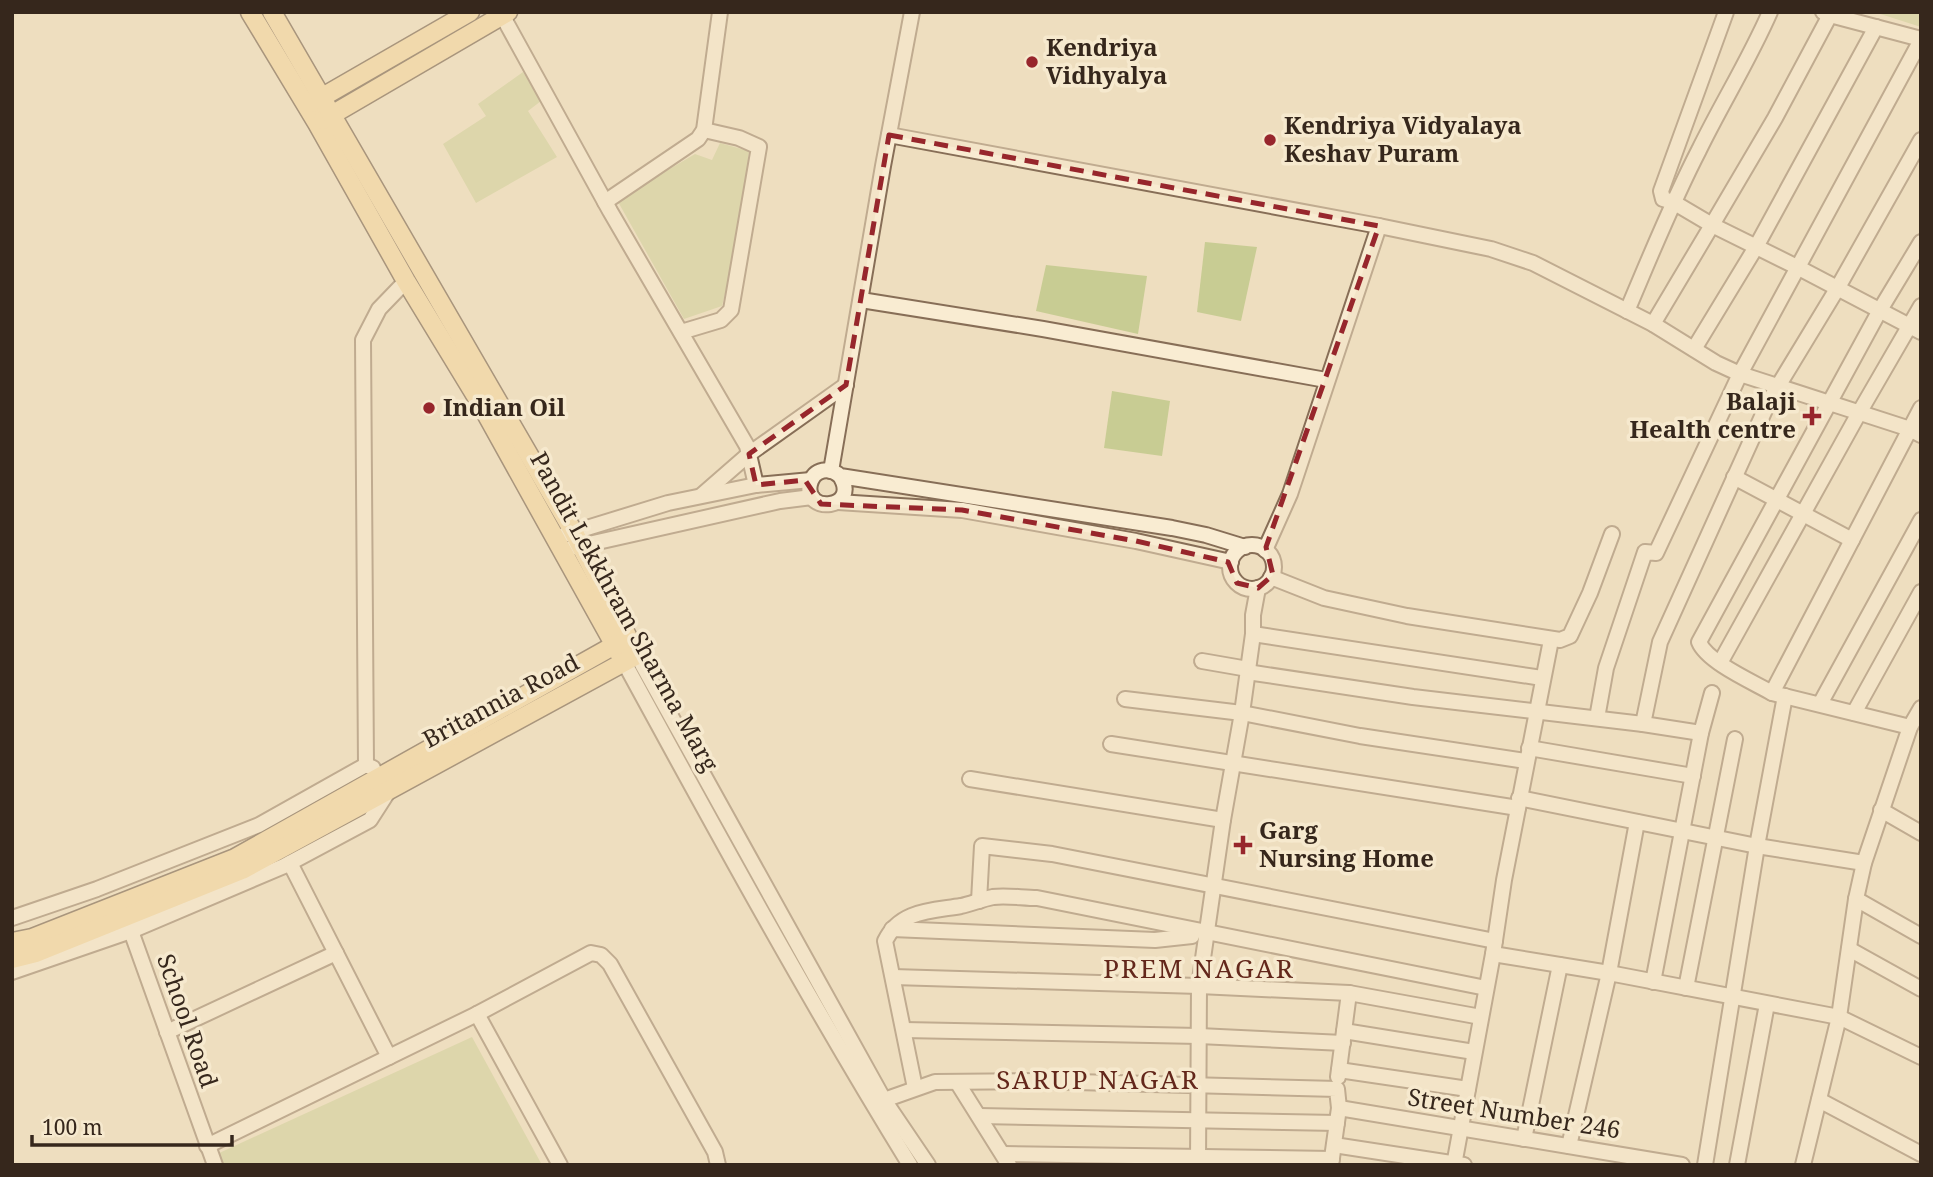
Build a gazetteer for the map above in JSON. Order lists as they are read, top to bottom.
{
  "streets": {
    "main road": ["Pandit Lekkhram Sharma Marg", "Britannia Road"],
    "street": ["School Road", "Street Number 246"]
  },
  "crossings": [
    ["Pandit Lekkhram Sharma Marg", "Britannia Road"]
  ],
  "districts": ["PREM NAGAR", "SARUP NAGAR"],
  "places": {
    "other": ["Kendriya Vidhyalya", "Kendriya Vidyalaya Keshav Puram", "Indian Oil"],
    "health": ["Balaji Health centre", "Garg Nursing Home"]
  },
  "scale_bar": "100 m"
}
